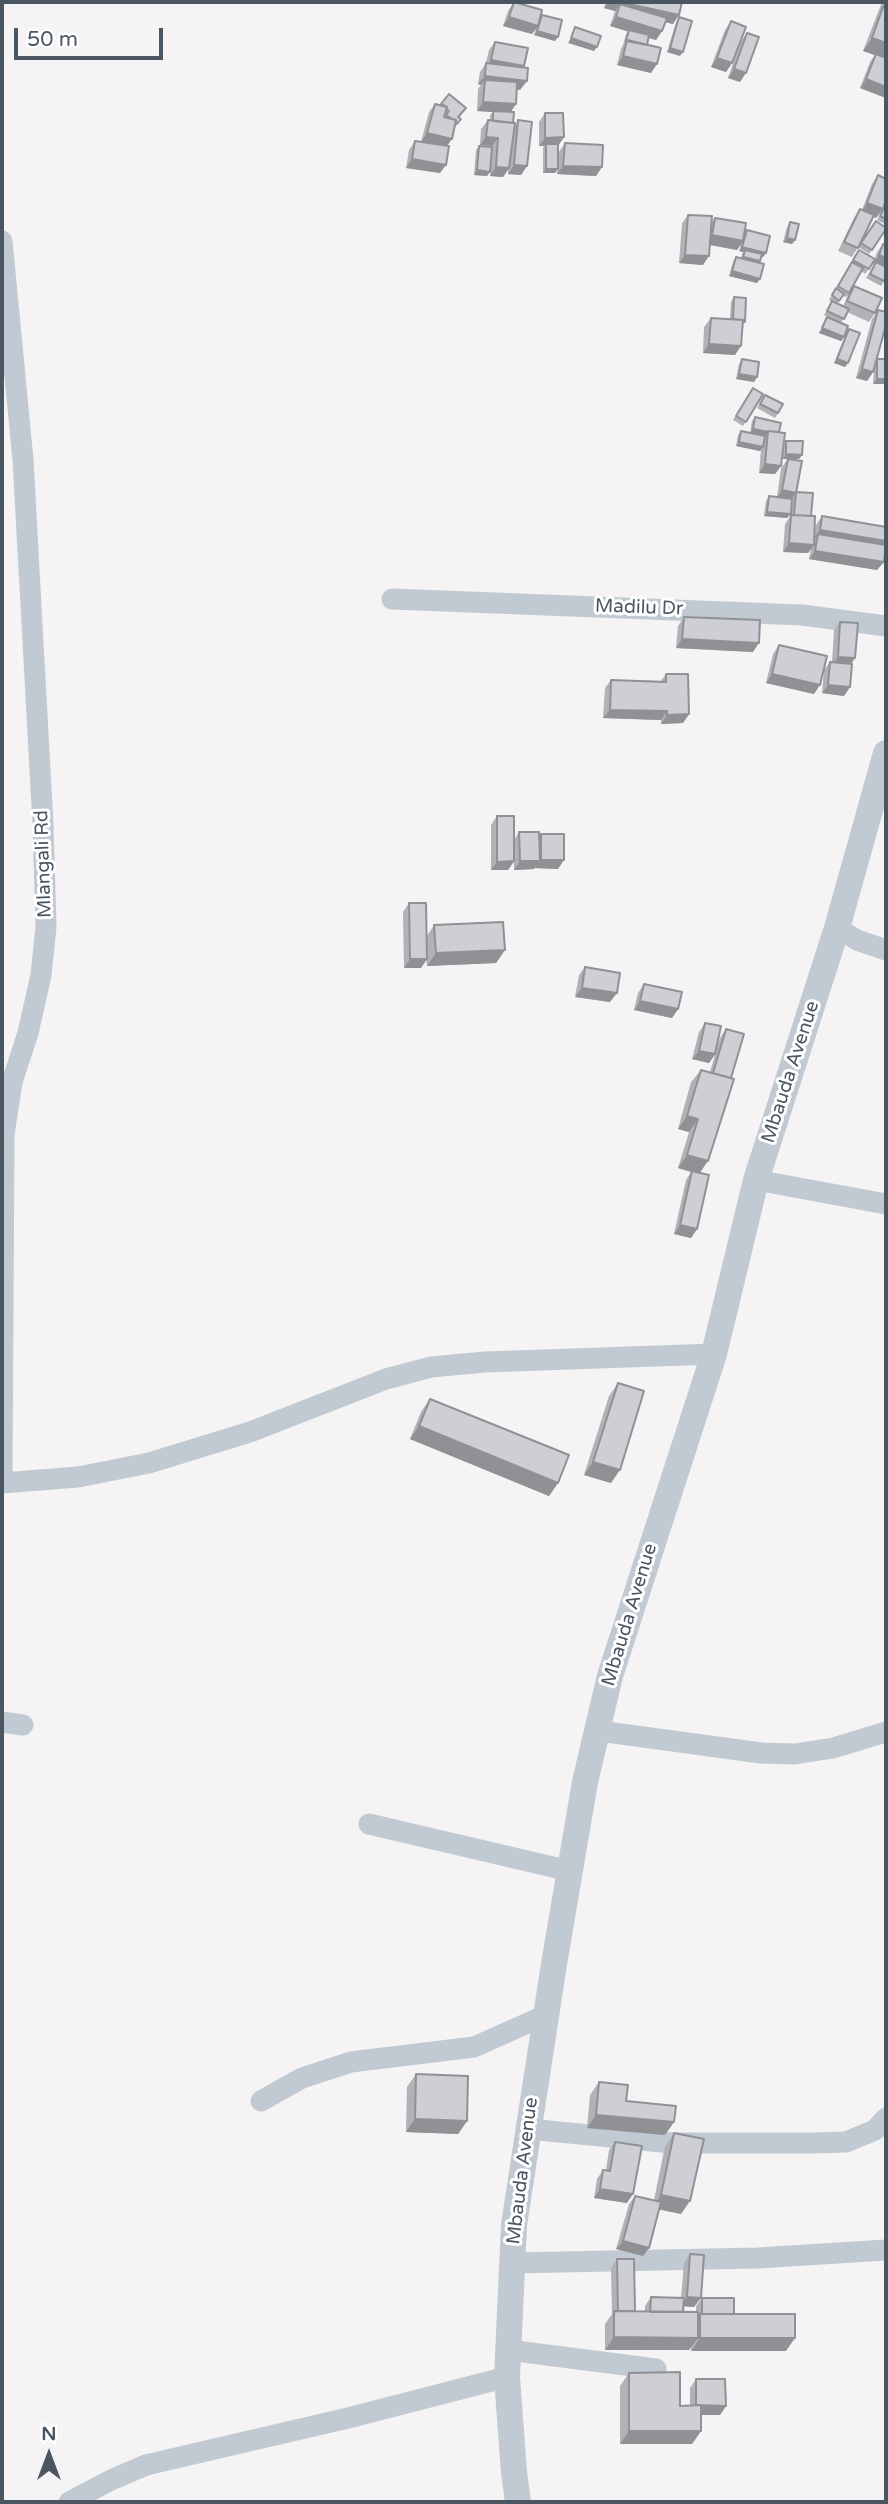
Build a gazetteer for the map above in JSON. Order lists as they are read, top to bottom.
{
  "streets": {
    "street": ["Madilu Dr", "Mlangali Rd", "Mbauda Avenue"]
  },
  "scale_bar": "50 m",
  "north": "top"
}
